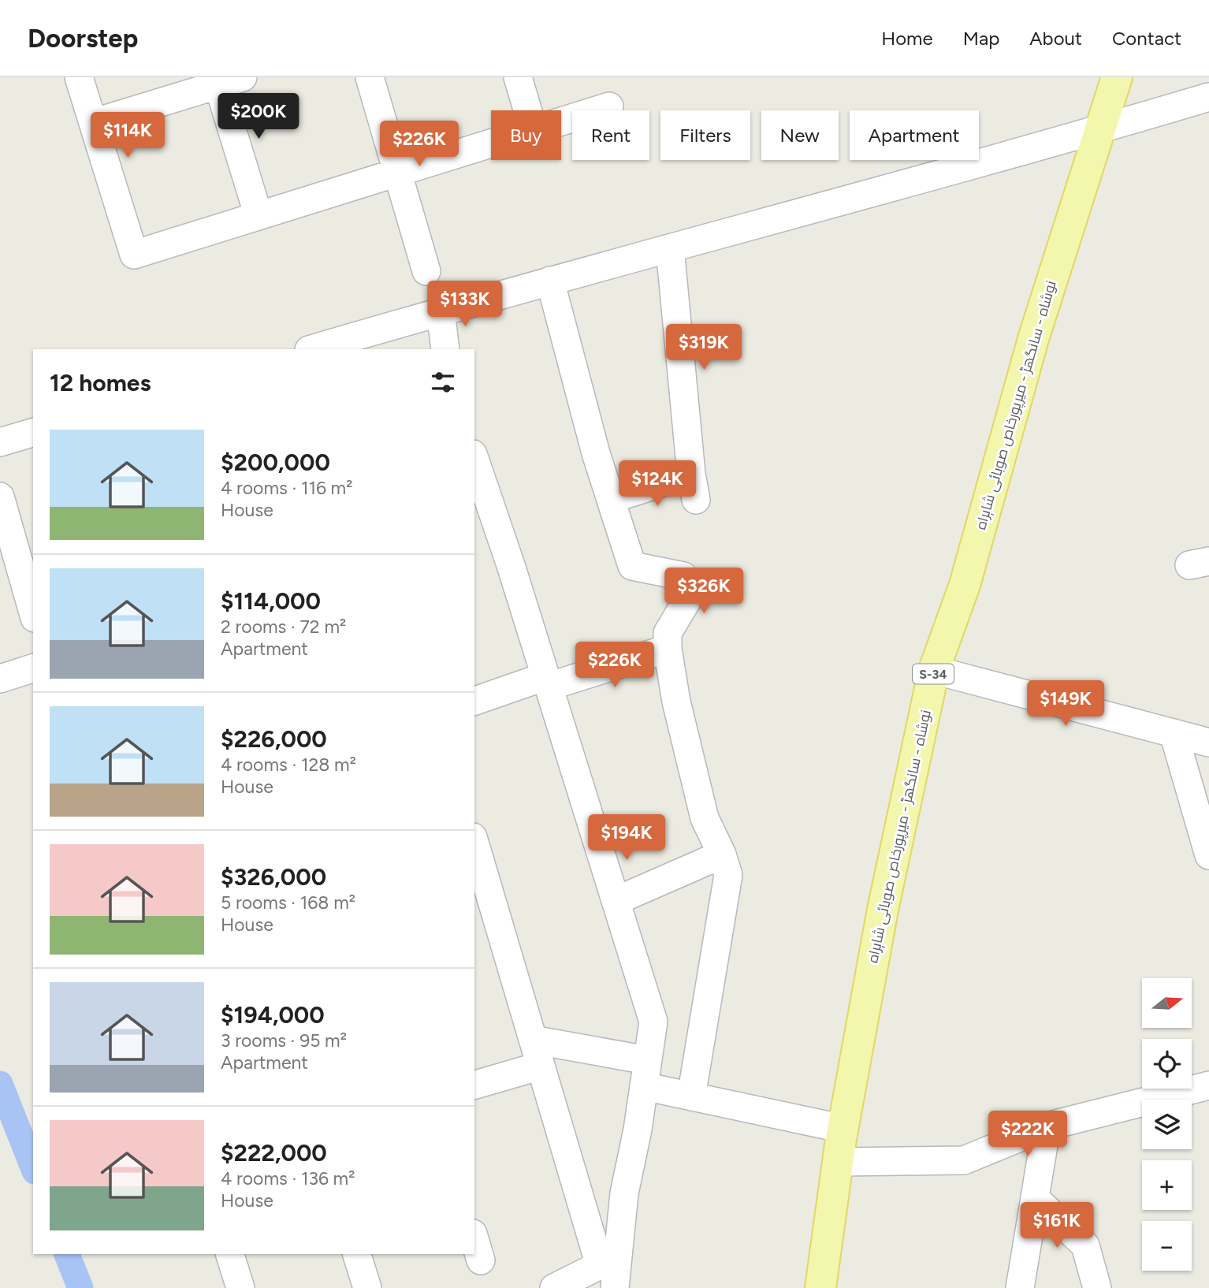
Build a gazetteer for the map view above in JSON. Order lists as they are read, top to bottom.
{
  "streets": {
    "main road": ["نوشاہ - سانگھڑ - میرپورخاص صوبائی شاہراہ", "S-34"]
  },
  "north": "right",
  "page": {
    "header": "Doorstep",
    "nav": [
      "Home",
      "Map",
      "About",
      "Contact"
    ],
    "price": [
      "$200K",
      "$114K",
      "$226K",
      "$133K",
      "$319K",
      "$124K",
      "$326K",
      "$226K",
      "$149K",
      "$194K",
      "$222K",
      "$161K"
    ],
    "chip": [
      "Buy",
      "Rent",
      "Filters",
      "New",
      "Apartment"
    ],
    "heading": "12 homes",
    "list": [
      {
        "name": "$200,000",
        "note": "4 rooms · 116 m² · House"
      },
      {
        "name": "$114,000",
        "note": "2 rooms · 72 m² · Apartment"
      },
      {
        "name": "$226,000",
        "note": "4 rooms · 128 m² · House"
      },
      {
        "name": "$326,000",
        "note": "5 rooms · 168 m² · House"
      },
      {
        "name": "$194,000",
        "note": "3 rooms · 95 m² · Apartment"
      },
      {
        "name": "$222,000",
        "note": "4 rooms · 136 m² · House"
      }
    ],
    "map_buttons": ["+", "−"]
  }
}
